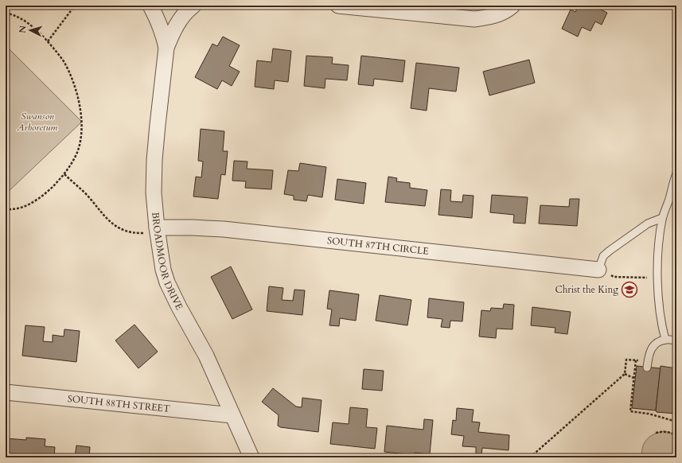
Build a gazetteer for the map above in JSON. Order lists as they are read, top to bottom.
{
  "streets": {
    "street": ["SOUTH 87TH CIRCLE", "BROADMOOR DRIVE", "SOUTH 88TH STREET"]
  },
  "crossings": [
    ["SOUTH 87TH CIRCLE", "BROADMOOR DRIVE"],
    ["BROADMOOR DRIVE", "SOUTH 88TH STREET"]
  ],
  "parks": ["Swanson Arboretum"],
  "places": {
    "school or university": ["Christ the King"]
  },
  "north": "left"
}
